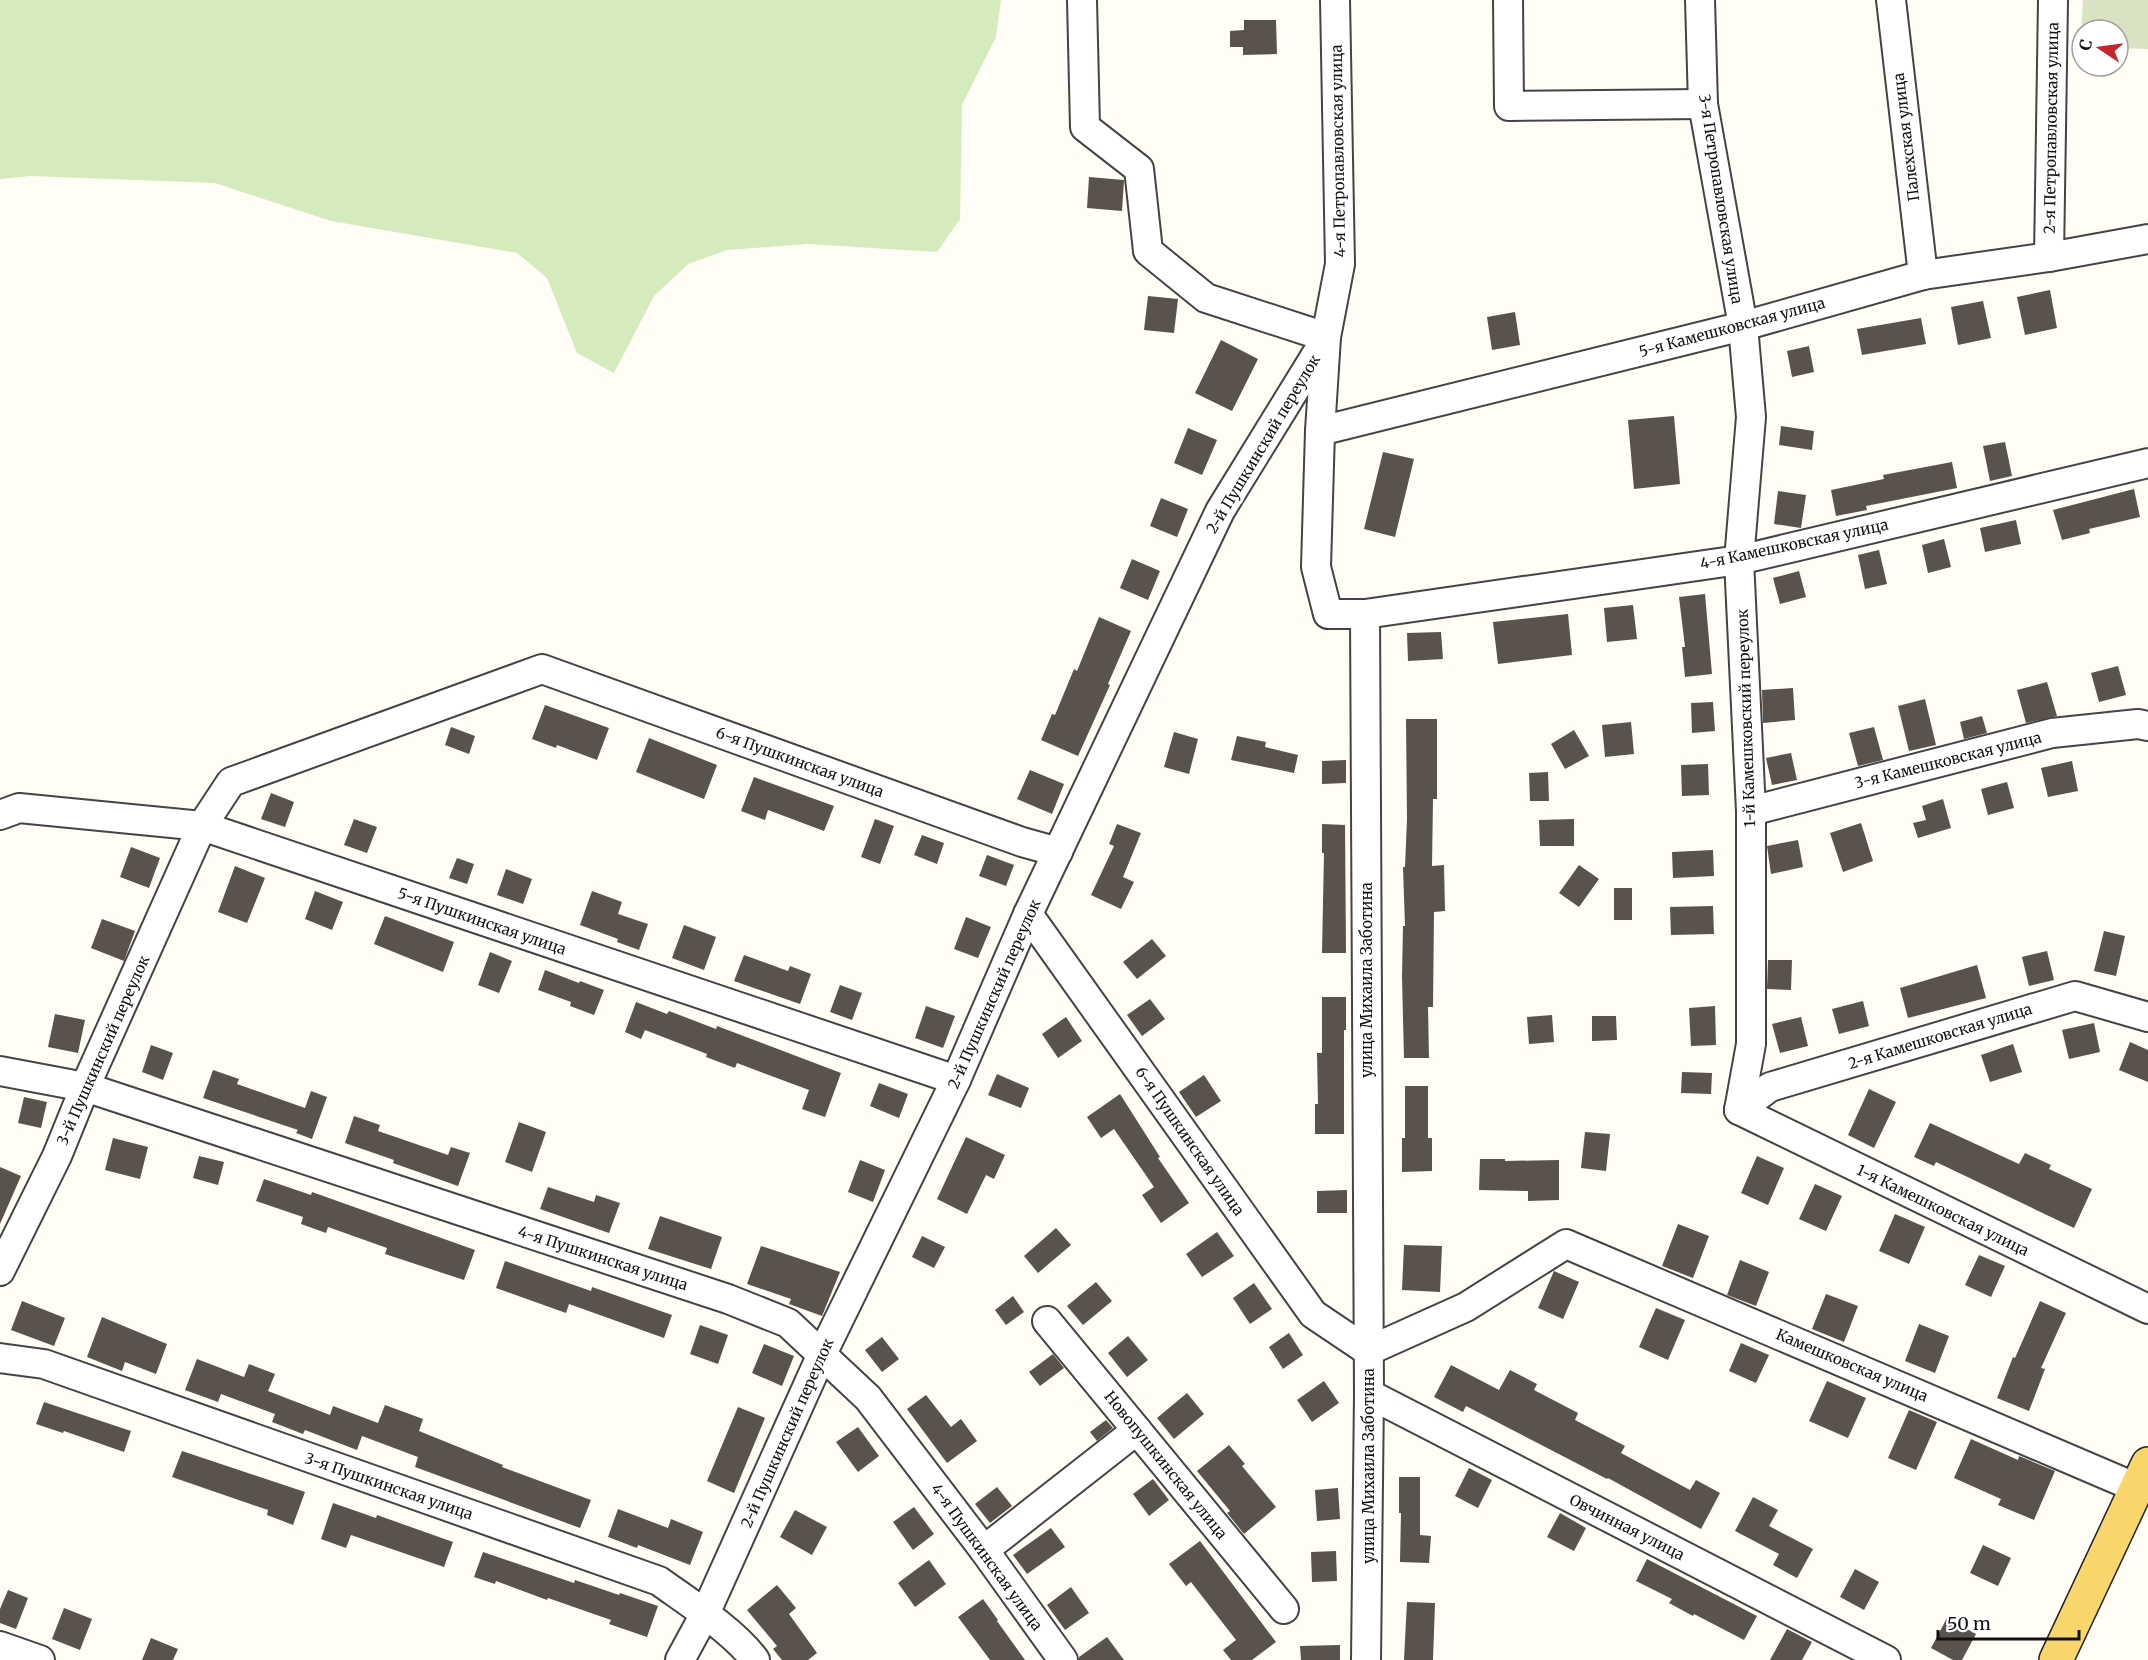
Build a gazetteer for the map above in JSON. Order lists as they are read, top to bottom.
{
  "streets": {
    "street": [
      "2-я Петропавловская улица",
      "Палехская улица",
      "4-я Петропавловская улица",
      "3-я Петропавловская улица",
      "5-я Камешковская улица",
      "2-й Пушкинский переулок",
      "4-я Камешковская улица",
      "1-й Камешковский переулок",
      "3-я Камешковская улица",
      "6-я Пушкинская улица",
      "5-я Пушкинская улица",
      "улица Михаила Заботина",
      "2-я Камешковская улица",
      "3-й Пушкинский переулок",
      "1-я Камешковская улица",
      "4-я Пушкинская улица",
      "Камешковская улица",
      "Новопушкинская улица",
      "3-я Пушкинская улица",
      "Овчинная улица"
    ]
  },
  "crossings": [
    ["2-я Петропавловская улица", "5-я Камешковская улица"],
    ["Палехская улица", "5-я Камешковская улица"],
    ["4-я Петропавловская улица", "2-й Пушкинский переулок"],
    ["3-я Петропавловская улица", "5-я Камешковская улица"],
    ["3-я Петропавловская улица", "1-й Камешковский переулок"],
    ["5-я Камешковская улица", "1-й Камешковский переулок"],
    ["2-й Пушкинский переулок", "6-я Пушкинская улица"],
    ["2-й Пушкинский переулок", "5-я Пушкинская улица"],
    ["2-й Пушкинский переулок", "4-я Пушкинская улица"],
    ["2-й Пушкинский переулок", "3-я Пушкинская улица"],
    ["4-я Камешковская улица", "1-й Камешковский переулок"],
    ["4-я Камешковская улица", "улица Михаила Заботина"],
    ["1-й Камешковский переулок", "3-я Камешковская улица"],
    ["1-й Камешковский переулок", "2-я Камешковская улица"],
    ["1-й Камешковский переулок", "1-я Камешковская улица"],
    ["6-я Пушкинская улица", "улица Михаила Заботина"],
    ["6-я Пушкинская улица", "3-й Пушкинский переулок"],
    ["6-я Пушкинская улица", "Камешковская улица"],
    ["5-я Пушкинская улица", "3-й Пушкинский переулок"],
    ["улица Михаила Заботина", "Камешковская улица"],
    ["улица Михаила Заботина", "Овчинная улица"],
    ["2-я Камешковская улица", "1-я Камешковская улица"],
    ["3-й Пушкинский переулок", "4-я Пушкинская улица"]
  ],
  "scale_bar": "50 m",
  "north": "left"
}
